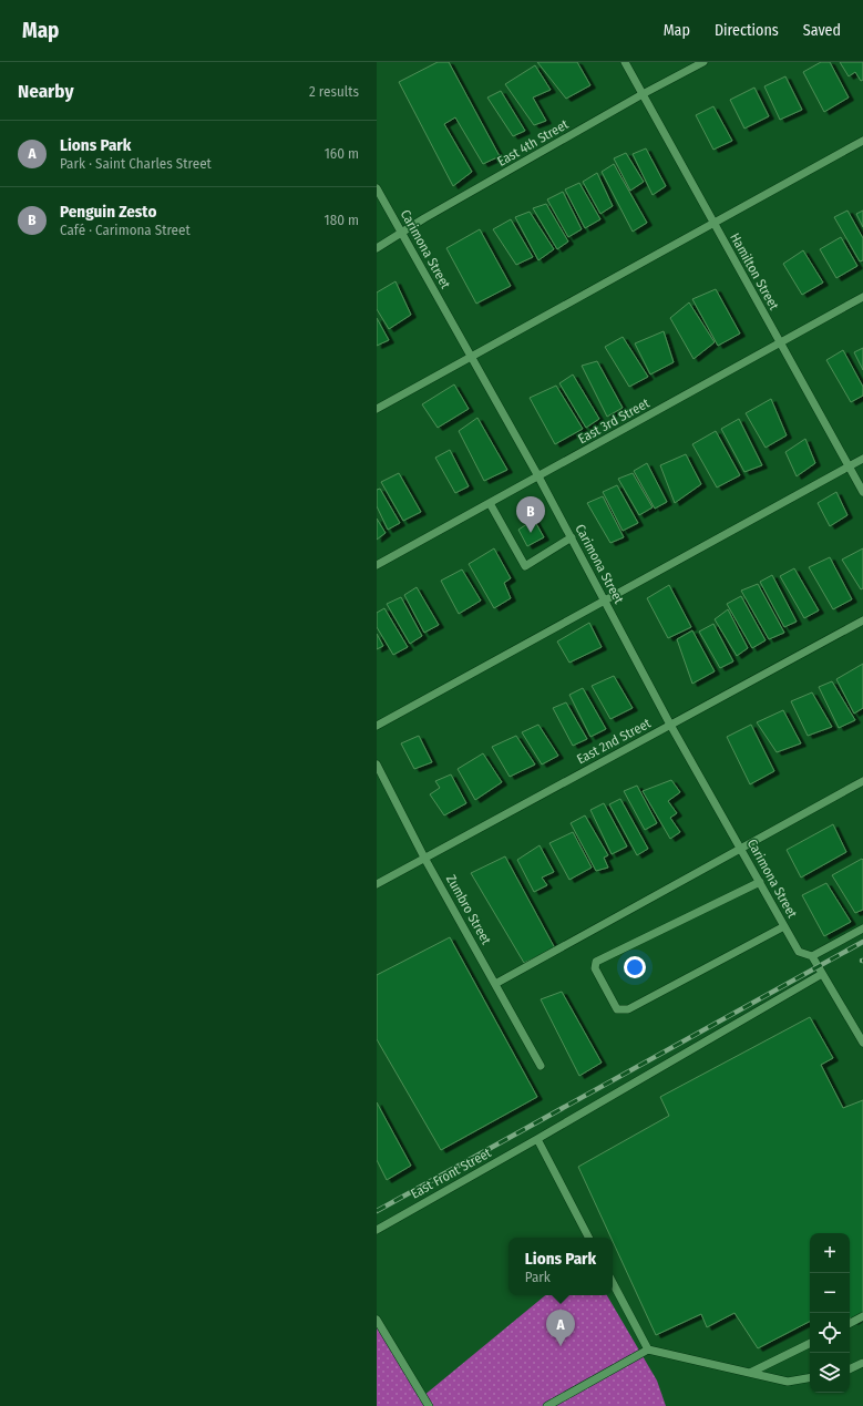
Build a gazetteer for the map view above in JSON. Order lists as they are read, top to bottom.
{
  "streets": {
    "street": [
      "East 4th Street",
      "Carimona Street",
      "Hamilton Street",
      "East 3rd Street",
      "East 2nd Street",
      "Zumbro Street",
      "East Front Street"
    ]
  },
  "crossings": [
    ["East 4th Street", "Carimona Street"],
    ["East 4th Street", "Hamilton Street"],
    ["Carimona Street", "East 3rd Street"],
    ["Carimona Street", "East 2nd Street"],
    ["Hamilton Street", "East 3rd Street"],
    ["East 2nd Street", "Zumbro Street"]
  ],
  "page": {
    "header": "Map",
    "nav": ["Map", "Directions", "Saved"],
    "heading": ["Nearby", "2 results"],
    "list": [
      {
        "mark": "A",
        "name": "Lions Park",
        "note": "Park · Saint Charles Street",
        "value": "160 m"
      },
      {
        "mark": "B",
        "name": "Penguin Zesto",
        "note": "Café · Carimona Street",
        "value": "180 m"
      }
    ],
    "pins": ["B", "A"],
    "map_buttons": ["+", "−"],
    "popup": ["Lions Park", "Park"]
  }
}
